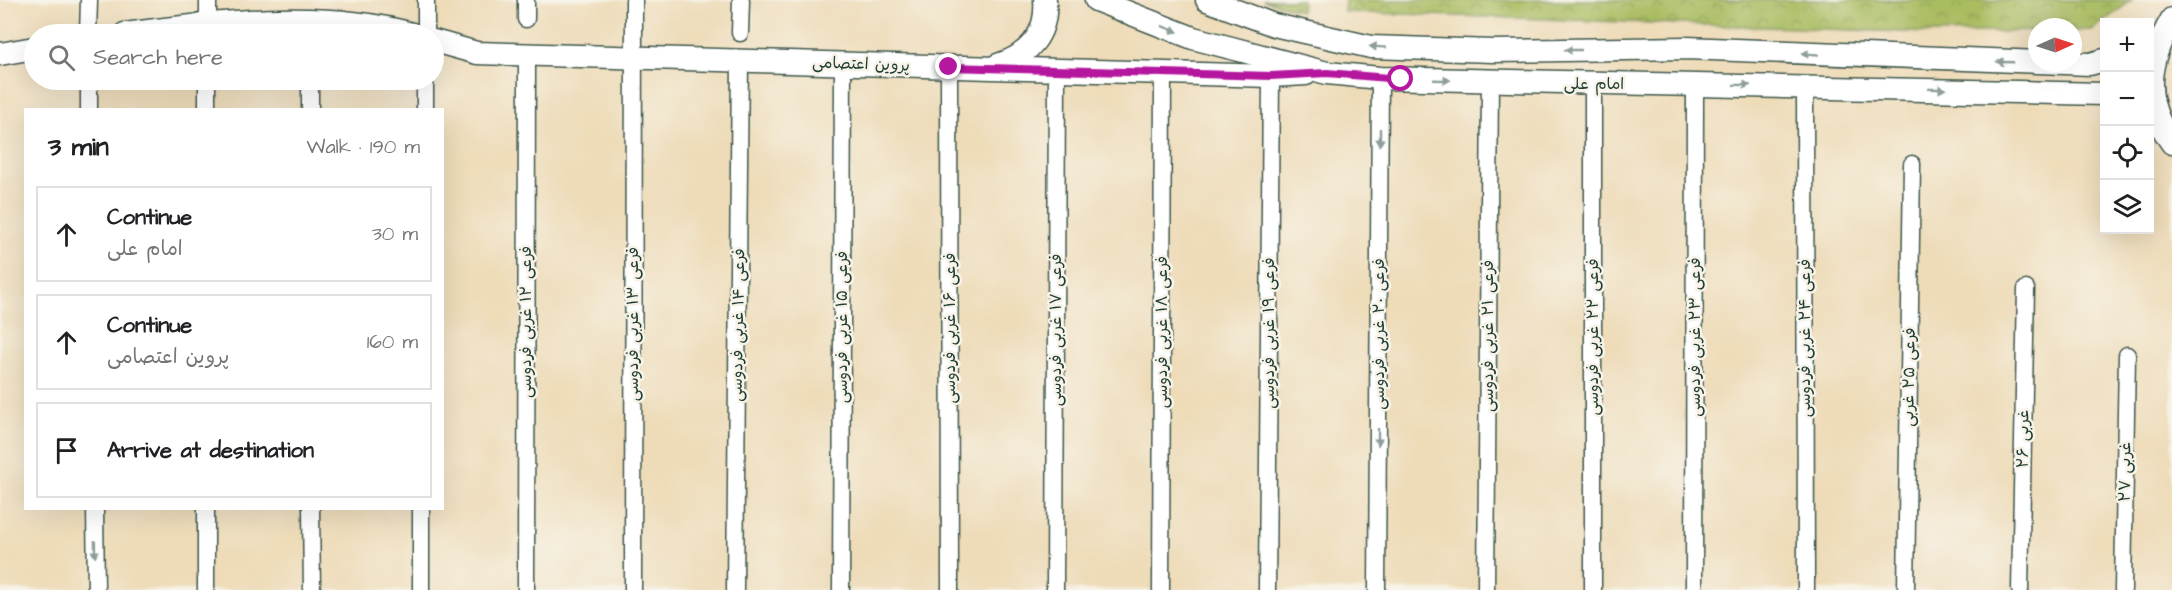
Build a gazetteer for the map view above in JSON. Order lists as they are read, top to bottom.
{
  "streets": {
    "main road": ["پروین اعتصامی", "امام علی"],
    "street": [
      "فرعی ۱۲ غربی فردوسی",
      "فرعی ۱۳ غربی فردوسی",
      "فرعی ۱۴ غربی فردوسی",
      "فرعی ۱۵ غربی فردوسی",
      "فرعی ۱۶ غربی فردوسی",
      "فرعی ۱۷ غربی فردوسی",
      "فرعی ۱۸ غربی فردوسی",
      "فرعی ۱۹ غربی فردوسی",
      "فرعی ۲۰ غربی فردوسی",
      "فرعی ۲۱ غربی فردوسی",
      "فرعی ۲۲ غربی فردوسی",
      "فرعی ۲۳ غربی فردوسی",
      "فرعی ۲۴ غربی فردوسی",
      "فرعی ۲۵ غربی",
      "۲۶ غربی",
      "۲۷ غربی"
    ]
  },
  "crossings": [
    ["پروین اعتصامی", "امام علی"],
    ["پروین اعتصامی", "فرعی ۱۲ غربی فردوسی"],
    ["پروین اعتصامی", "فرعی ۱۳ غربی فردوسی"],
    ["پروین اعتصامی", "فرعی ۱۴ غربی فردوسی"],
    ["پروین اعتصامی", "فرعی ۱۵ غربی فردوسی"],
    ["پروین اعتصامی", "فرعی ۱۶ غربی فردوسی"],
    ["پروین اعتصامی", "فرعی ۱۷ غربی فردوسی"],
    ["پروین اعتصامی", "فرعی ۱۸ غربی فردوسی"],
    ["پروین اعتصامی", "فرعی ۱۹ غربی فردوسی"],
    ["امام علی", "فرعی ۲۰ غربی فردوسی"],
    ["امام علی", "فرعی ۲۱ غربی فردوسی"],
    ["امام علی", "فرعی ۲۲ غربی فردوسی"],
    ["امام علی", "فرعی ۲۳ غربی فردوسی"],
    ["امام علی", "فرعی ۲۴ غربی فردوسی"]
  ],
  "one_way": ["فرعی ۲۰ غربی فردوسی"],
  "north": "right",
  "page": {
    "map_buttons": ["+", "−"],
    "search": "Search here",
    "heading": ["3 min", "Walk · 190 m"],
    "list": [
      ["Continue", "امام علی", "30 m"],
      ["Continue", "پروین اعتصامی", "160 m"],
      "Arrive at destination"
    ]
  }
}
